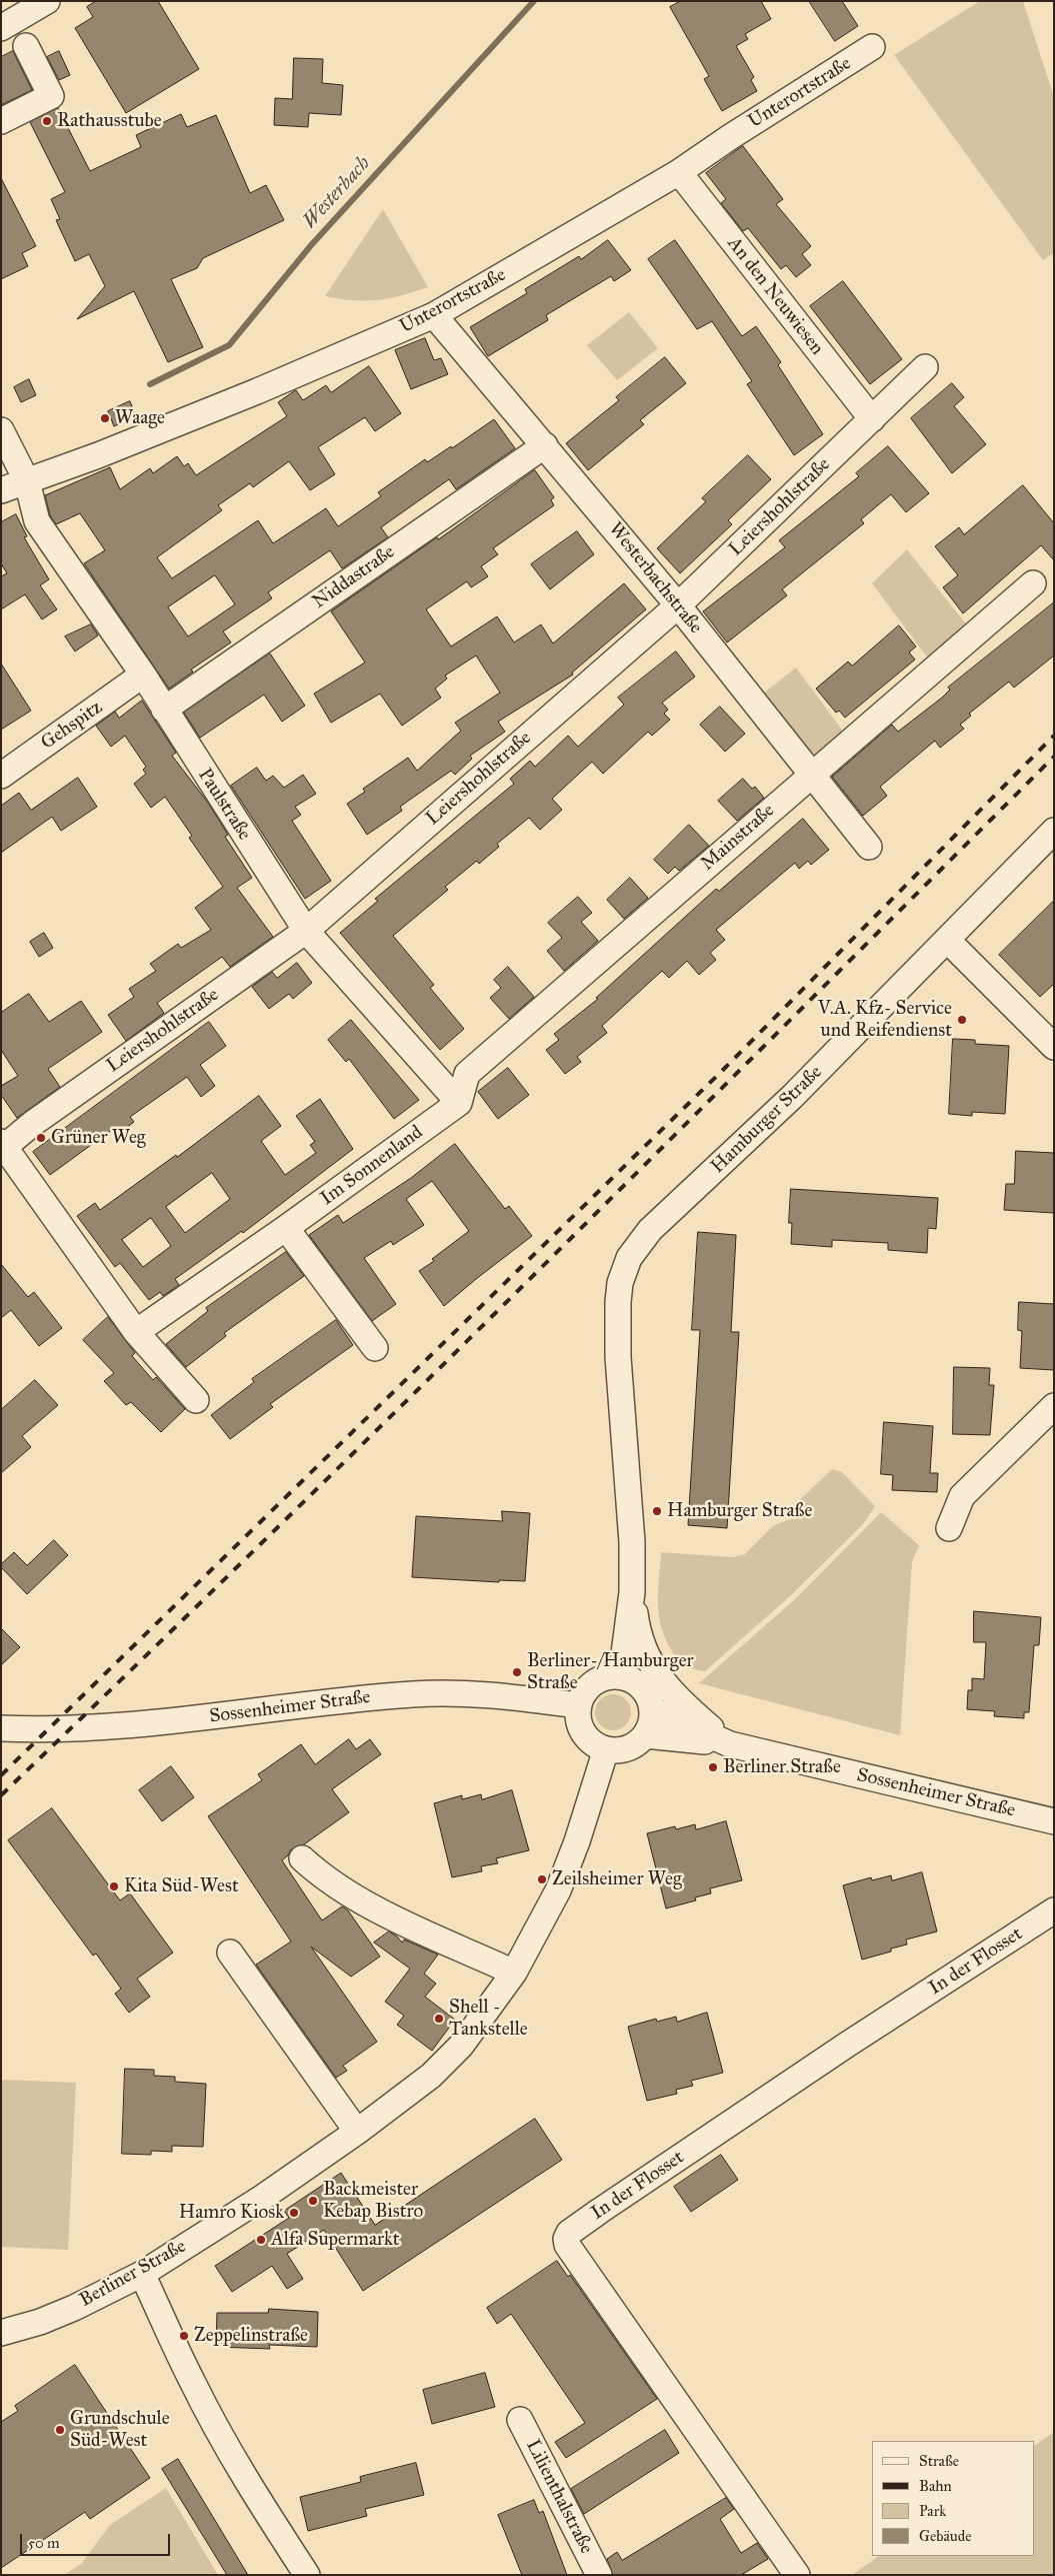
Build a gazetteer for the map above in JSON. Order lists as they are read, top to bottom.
{
  "streets": {
    "street": [
      "Unterortstraße",
      "An den Neuwiesen",
      "Leiershohlstraße",
      "Niddastraße",
      "Westerbachstraße",
      "Gehspitz",
      "Paulstraße",
      "Mainstraße",
      "Hamburger Straße",
      "Im Sonnenland",
      "Sossenheimer Straße",
      "In der Flosset",
      "Berliner Straße",
      "Lilienthalstraße"
    ]
  },
  "crossings": [
    ["Unterortstraße", "An den Neuwiesen"],
    ["Unterortstraße", "Westerbachstraße"],
    ["Unterortstraße", "Paulstraße"],
    ["An den Neuwiesen", "Leiershohlstraße"],
    ["Leiershohlstraße", "Westerbachstraße"],
    ["Leiershohlstraße", "Paulstraße"],
    ["Niddastraße", "Westerbachstraße"],
    ["Niddastraße", "Paulstraße"],
    ["Westerbachstraße", "Mainstraße"],
    ["Gehspitz", "Paulstraße"],
    ["Paulstraße", "Mainstraße"],
    ["Paulstraße", "Im Sonnenland"],
    ["Mainstraße", "Im Sonnenland"],
    ["Hamburger Straße", "Sossenheimer Straße"],
    ["Hamburger Straße", "Berliner Straße"],
    ["Sossenheimer Straße", "Berliner Straße"]
  ],
  "water": ["Westerbach"],
  "places": [
    "Rathausstube",
    "Waage",
    "V.A. Kfz- Service und Reifendienst",
    "Grüner Weg",
    "Hamburger Straße",
    "Berliner-/Hamburger Straße",
    "Berliner Straße",
    "Zeilsheimer Weg",
    "Kita Süd-West",
    "Shell - Tankstelle",
    "Backmeister Kebap Bistro",
    "Hamro Kiosk",
    "Alfa Supermarkt",
    "Zeppelinstraße",
    "Grundschule Süd-West"
  ],
  "legend": [
    "Straße",
    "Bahn",
    "Park",
    "Gebäude"
  ],
  "scale_bar": "50 m"
}
